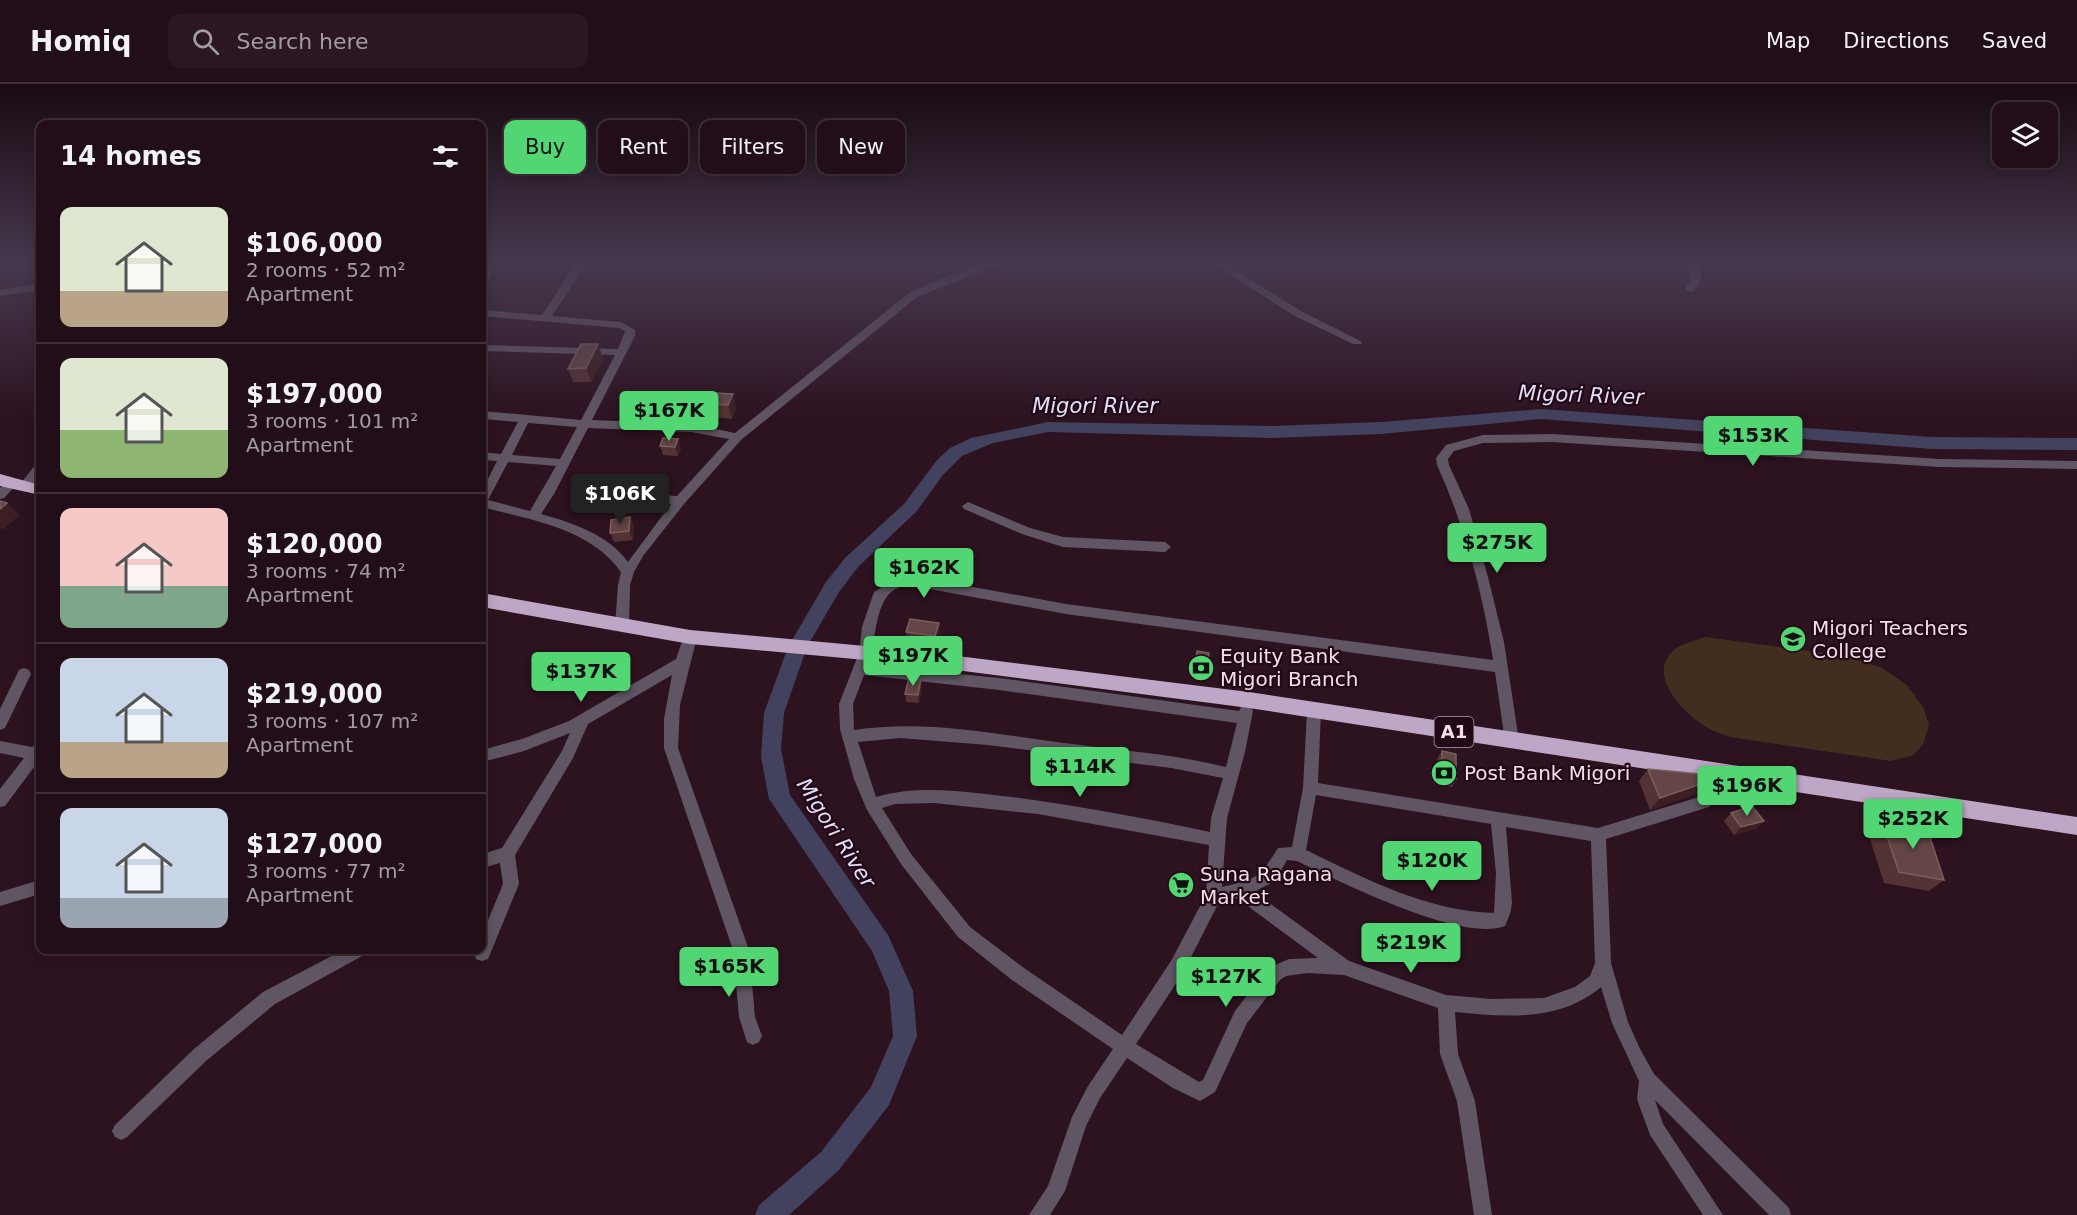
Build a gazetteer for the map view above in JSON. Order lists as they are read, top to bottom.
{
  "streets": {
    "highway": ["A1"]
  },
  "water": ["Migori River"],
  "places": {
    "school or university": ["Migori Teachers College"],
    "bank": ["Equity Bank Migori Branch", "Post Bank Migori"],
    "supermarket": ["Suna Ragana Market"]
  },
  "page": {
    "header": "Homiq",
    "search": "Search here",
    "nav": ["Map", "Directions", "Saved"],
    "chip": [
      "Buy",
      "Rent",
      "Filters",
      "New"
    ],
    "heading": "14 homes",
    "list": [
      {
        "name": "$106,000",
        "note": "2 rooms · 52 m² · Apartment"
      },
      {
        "name": "$197,000",
        "note": "3 rooms · 101 m² · Apartment"
      },
      {
        "name": "$120,000",
        "note": "3 rooms · 74 m² · Apartment"
      },
      {
        "name": "$219,000",
        "note": "3 rooms · 107 m² · Apartment"
      },
      {
        "name": "$127,000",
        "note": "3 rooms · 77 m² · Apartment"
      }
    ],
    "price": [
      "$167K",
      "$153K",
      "$106K",
      "$275K",
      "$162K",
      "$197K",
      "$137K",
      "$114K",
      "$196K",
      "$252K",
      "$120K",
      "$219K",
      "$165K",
      "$127K"
    ]
  }
}
